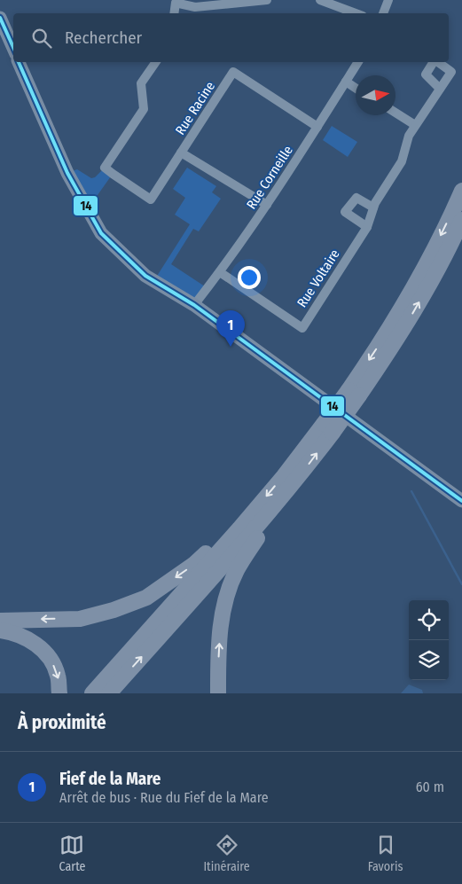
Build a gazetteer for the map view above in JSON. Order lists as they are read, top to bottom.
{
  "streets": {
    "street": ["Rue Racine", "Rue Corneille", "Rue Voltaire"]
  },
  "crossings": [
    ["Rue Racine", "Rue Corneille"],
    ["Rue Corneille", "Rue Voltaire"]
  ],
  "lines": ["transit line 14"],
  "north": "right",
  "page": {
    "search": "Rechercher",
    "pins": "1",
    "heading": "À proximité",
    "list": [
      {
        "mark": "1",
        "name": "Fief de la Mare",
        "note": "Arrêt de bus · Rue du Fief de la Mare",
        "value": "60 m"
      }
    ],
    "nav": ["Carte", "Itinéraire", "Favoris"]
  }
}
